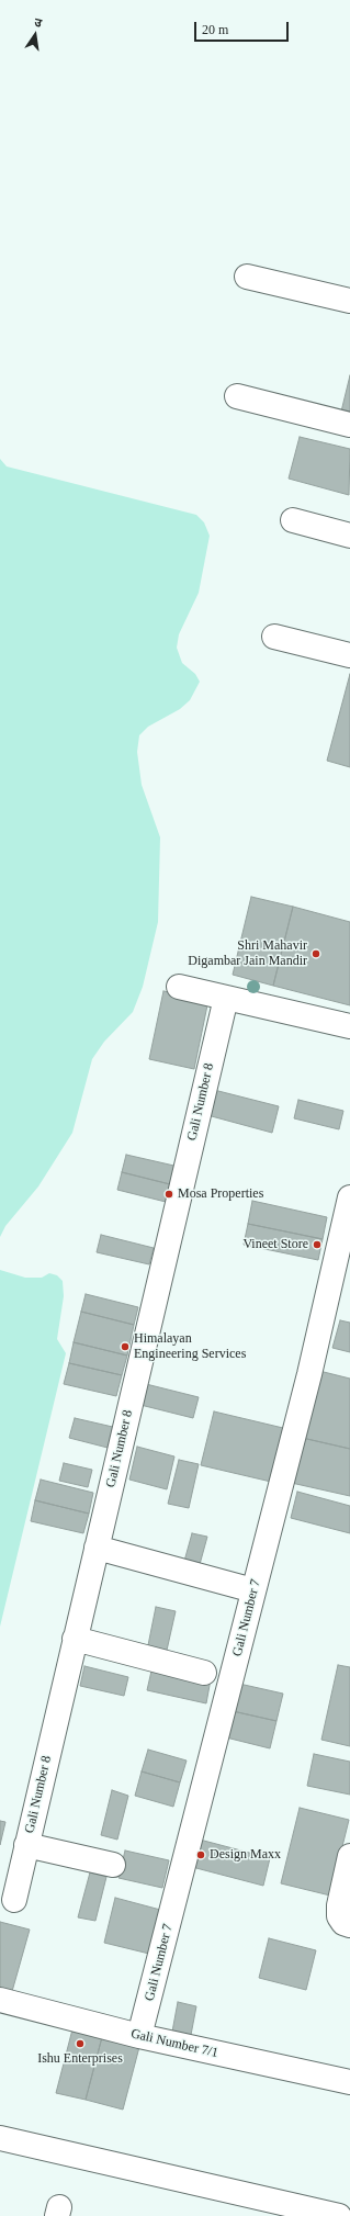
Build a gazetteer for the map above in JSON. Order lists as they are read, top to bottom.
{
  "streets": {
    "street": ["Gali Number 8", "Gali Number 7", "Gali Number 7/1"]
  },
  "crossings": [
    ["Gali Number 7", "Gali Number 7/1"]
  ],
  "places": [
    "Shri Mahavir Digambar Jain Mandir",
    "Mosa Properties",
    "Vineet Store",
    "Himalayan Engineering Services",
    "Design Maxx",
    "Ishu Enterprises"
  ],
  "scale_bar": "20 m",
  "north": "top"
}
